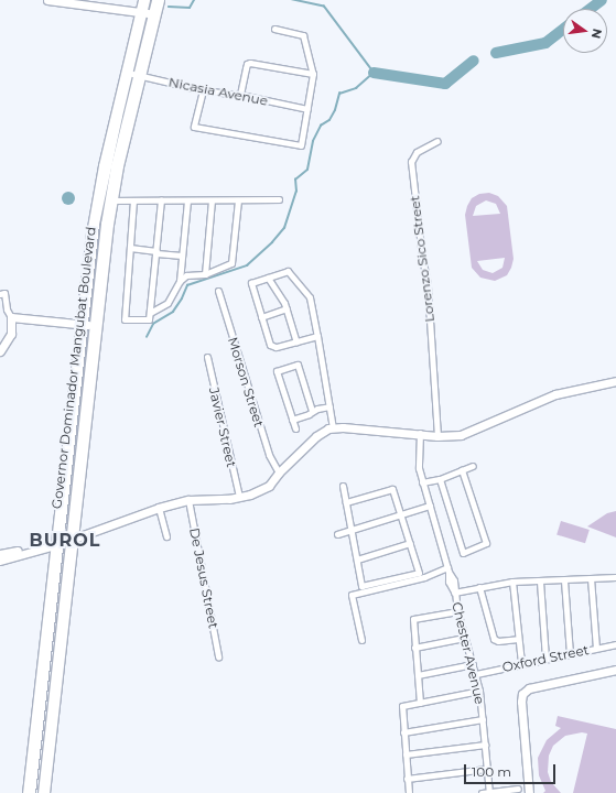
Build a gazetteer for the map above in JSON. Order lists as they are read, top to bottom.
{
  "streets": {
    "main road": ["Governor Dominador Mangubat Boulevard"],
    "street": [
      "Nicasia Avenue",
      "Lorenzo Sico Street",
      "Morson Street",
      "Javier Street",
      "De Jesus Street",
      "Chester Avenue",
      "Oxford Street"
    ]
  },
  "crossings": [
    ["Nicasia Avenue", "Governor Dominador Mangubat Boulevard"],
    ["Chester Avenue", "Oxford Street"]
  ],
  "districts": ["BUROL"],
  "scale_bar": "100 m",
  "north": "right"
}
